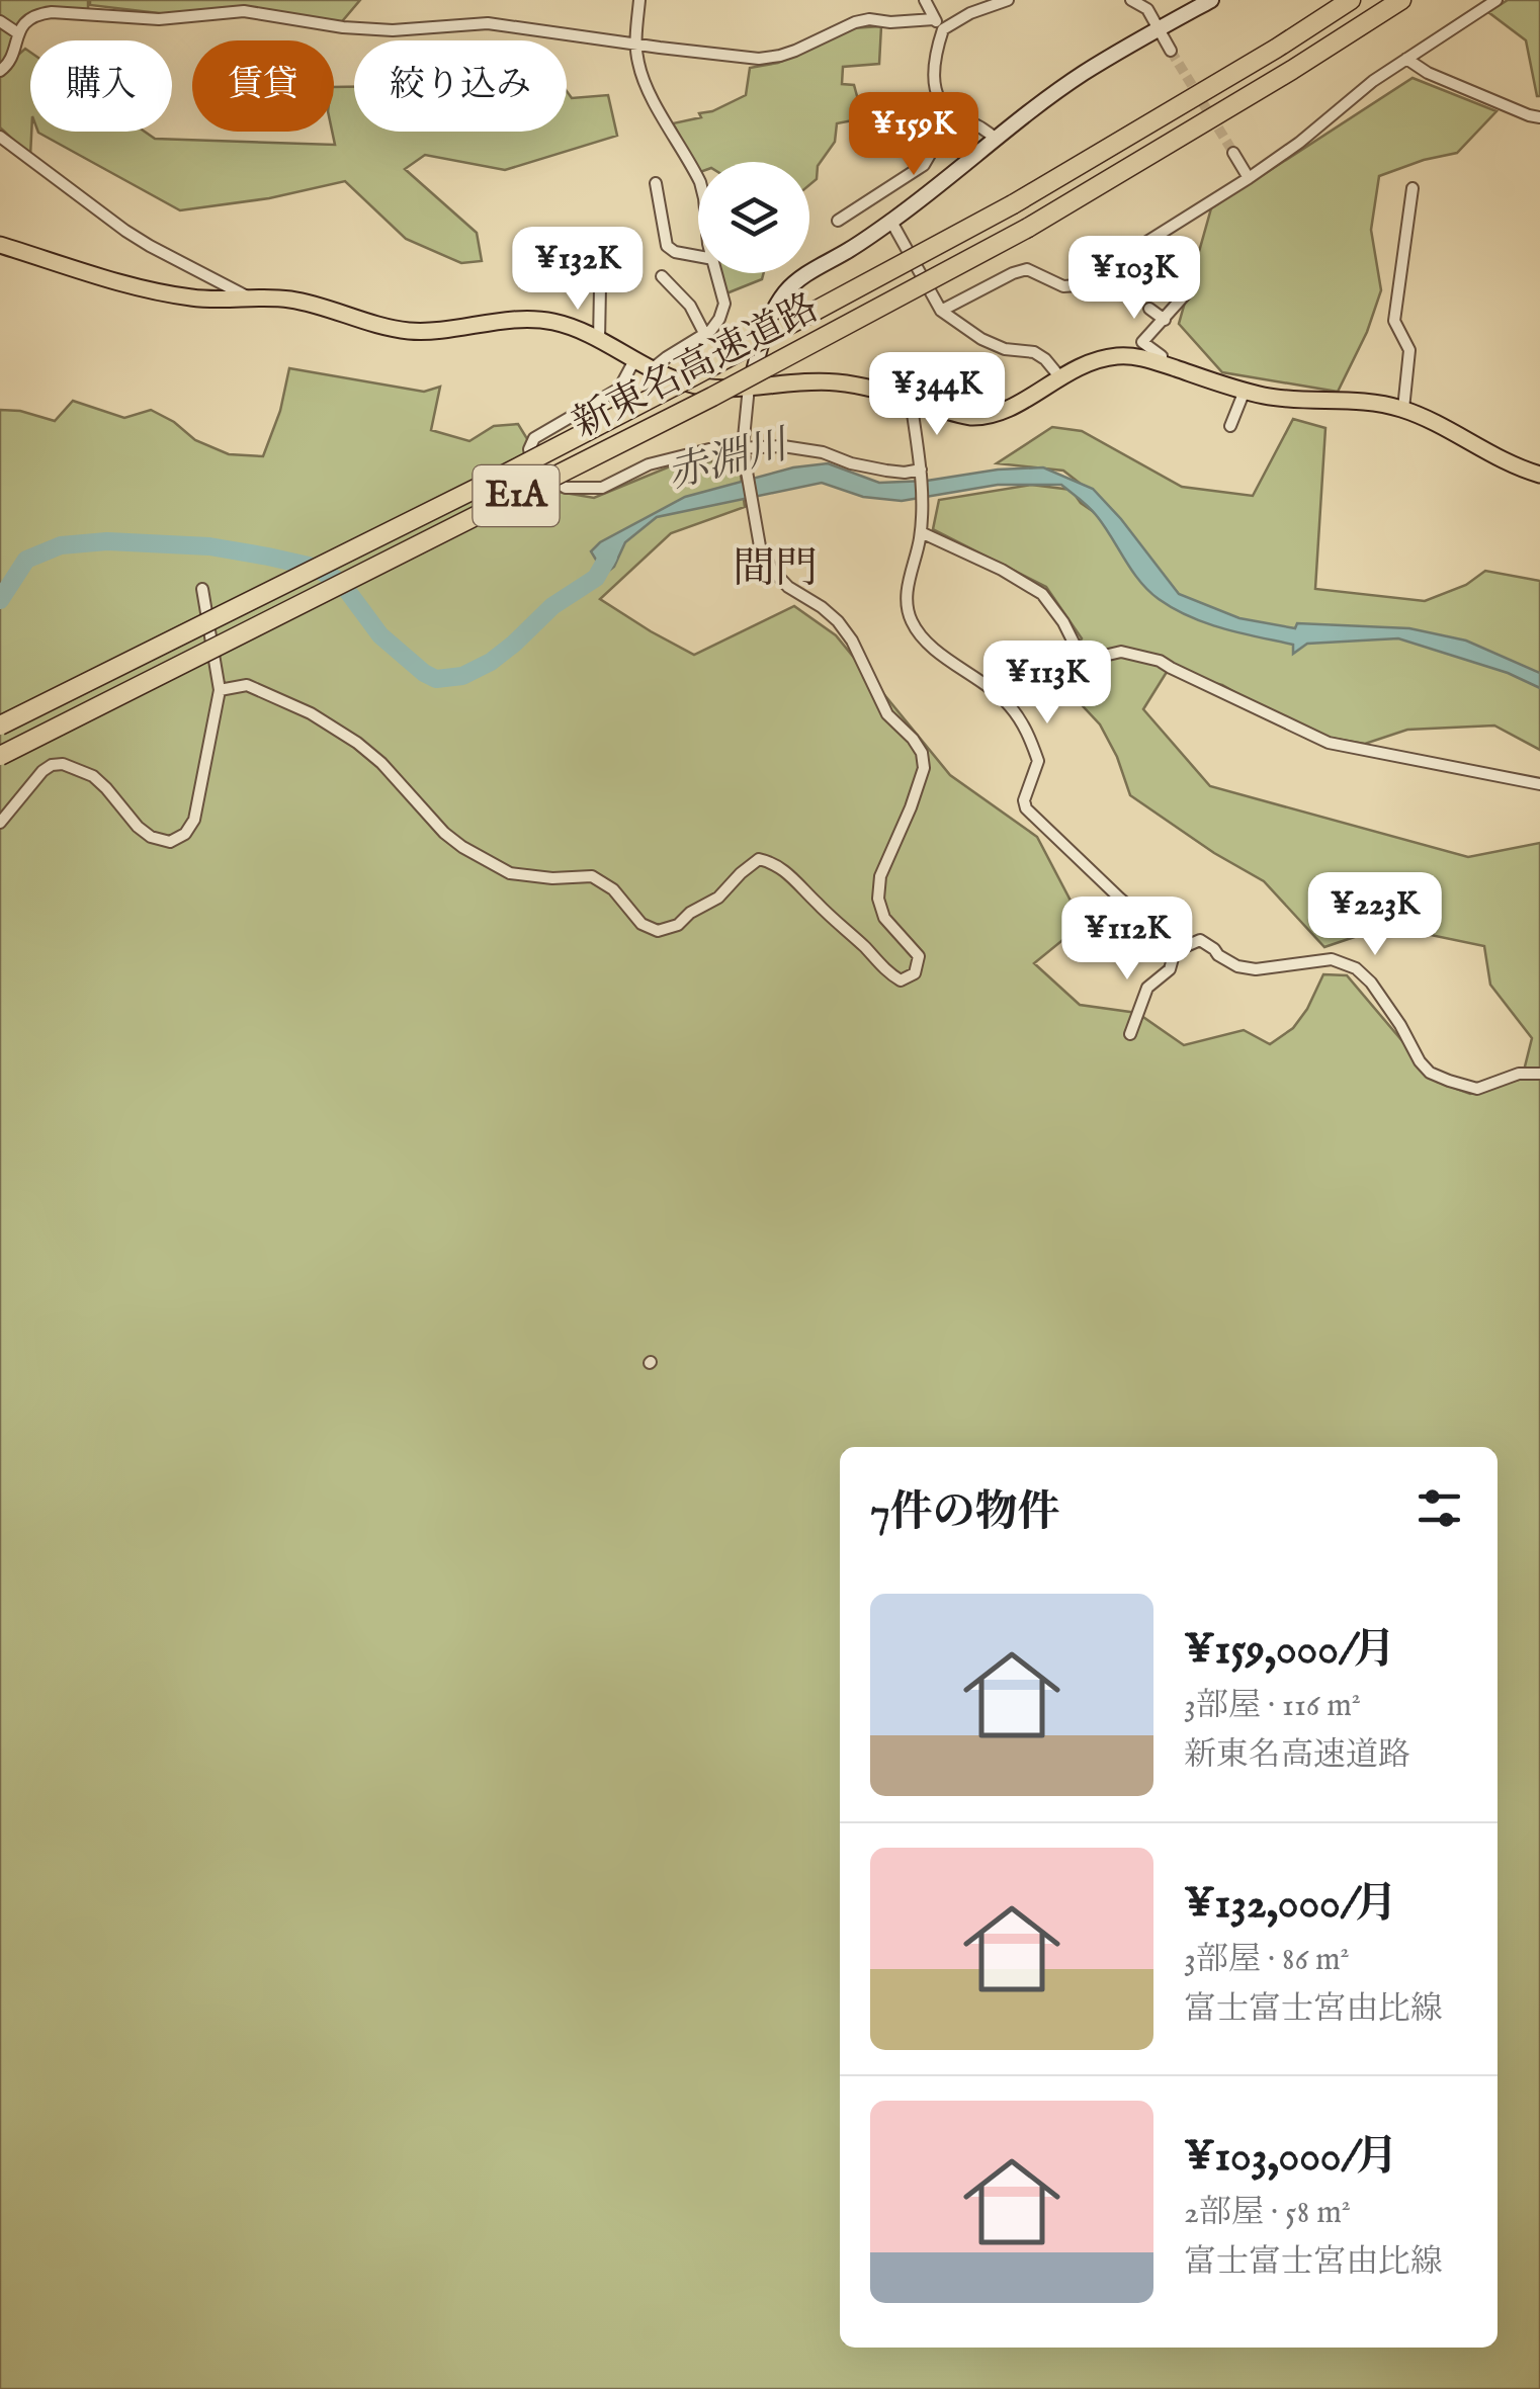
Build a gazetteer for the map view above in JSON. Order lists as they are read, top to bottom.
{
  "streets": {
    "highway": ["新東名高速道路", "E1A"]
  },
  "districts": ["間門"],
  "water": ["赤淵川"],
  "page": {
    "chip": ["購入", "賃貸", "絞り込み"],
    "price": [
      "¥159K",
      "¥132K",
      "¥103K",
      "¥344K",
      "¥113K",
      "¥223K",
      "¥112K"
    ],
    "heading": "7件の物件",
    "list": [
      {
        "name": "¥159,000/月",
        "note": "3部屋 · 116 m² · 新東名高速道路"
      },
      {
        "name": "¥132,000/月",
        "note": "3部屋 · 86 m² · 富士富士宮由比線"
      },
      {
        "name": "¥103,000/月",
        "note": "2部屋 · 58 m² · 富士富士宮由比線"
      }
    ]
  }
}
